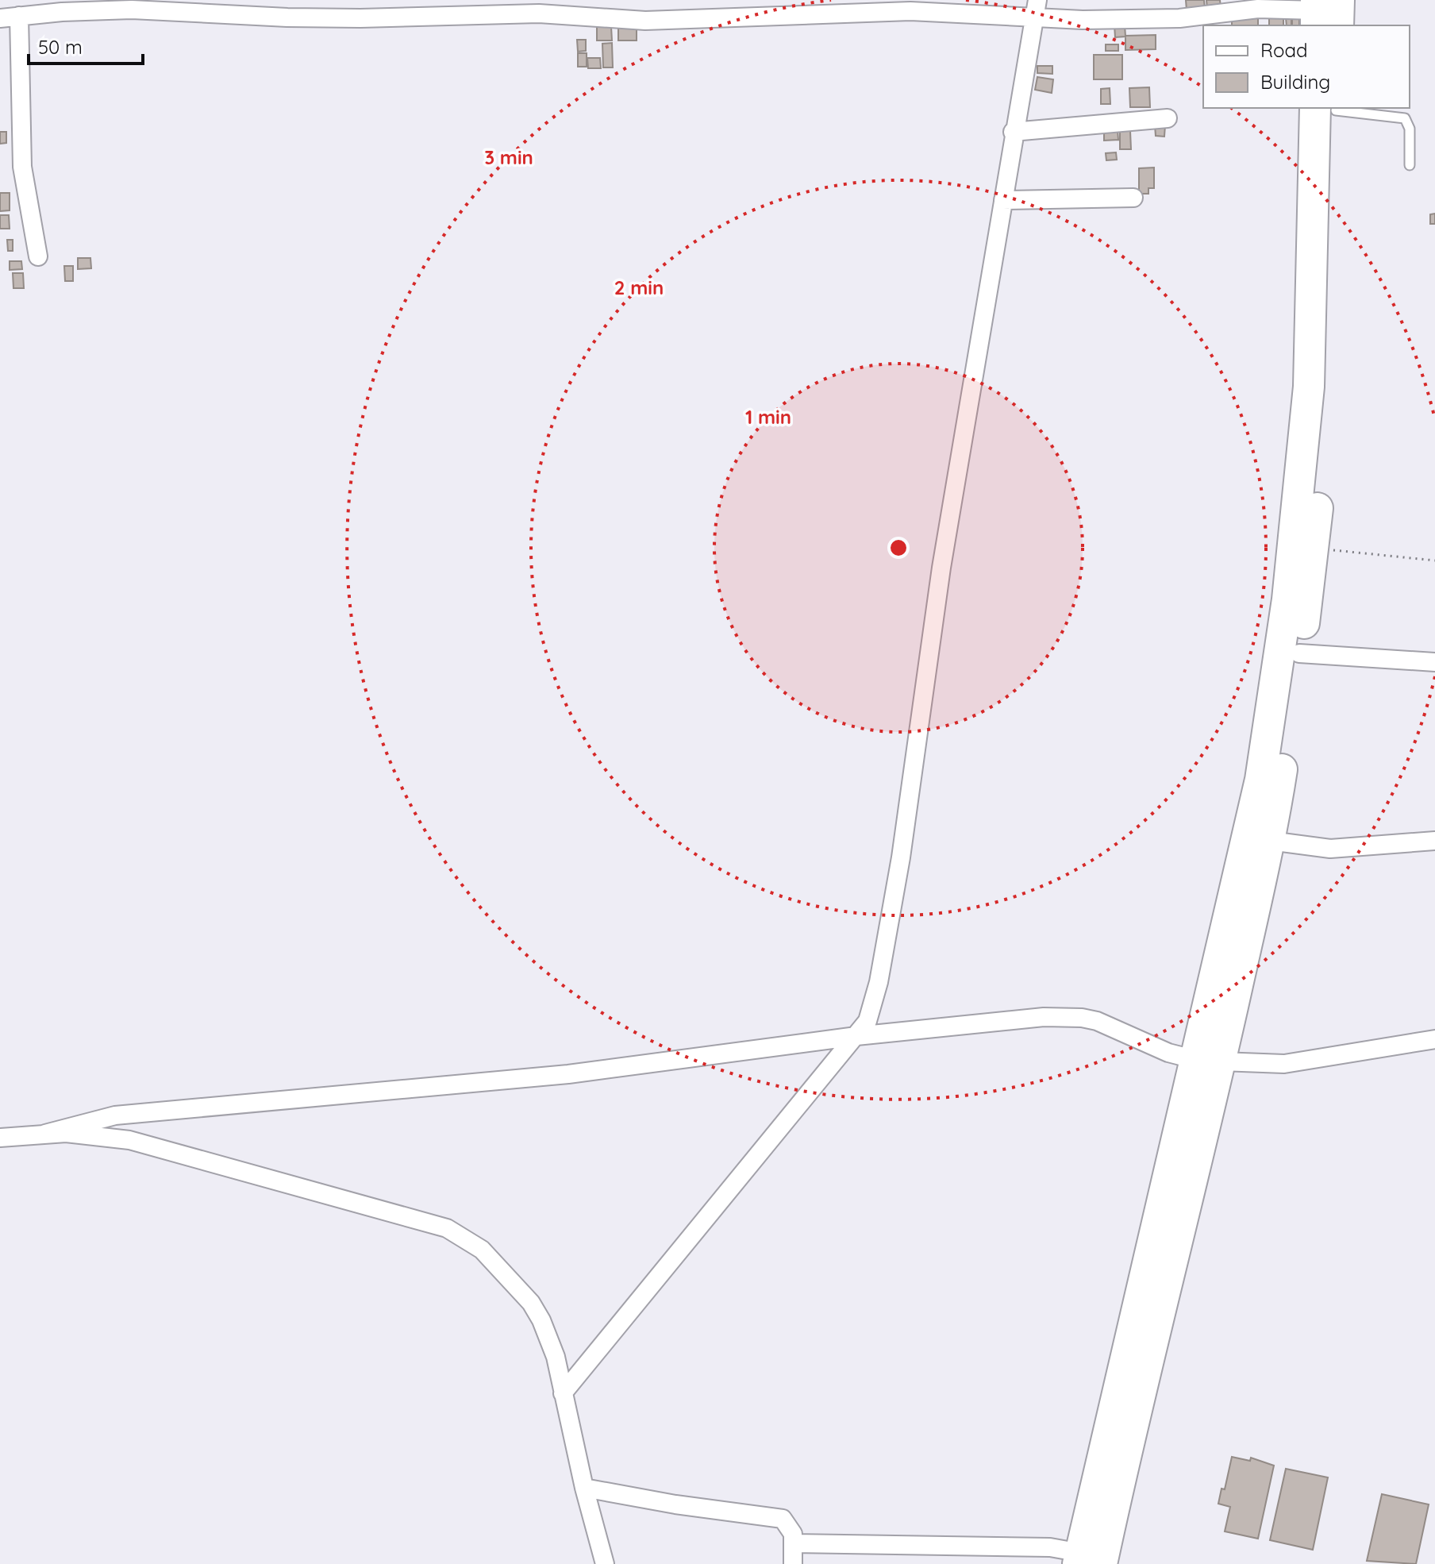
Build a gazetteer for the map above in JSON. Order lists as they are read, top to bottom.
{
  "legend": ["Road", "Building"],
  "scale_bar": "50 m",
  "rings": ["3 min", "2 min", "1 min"]
}
